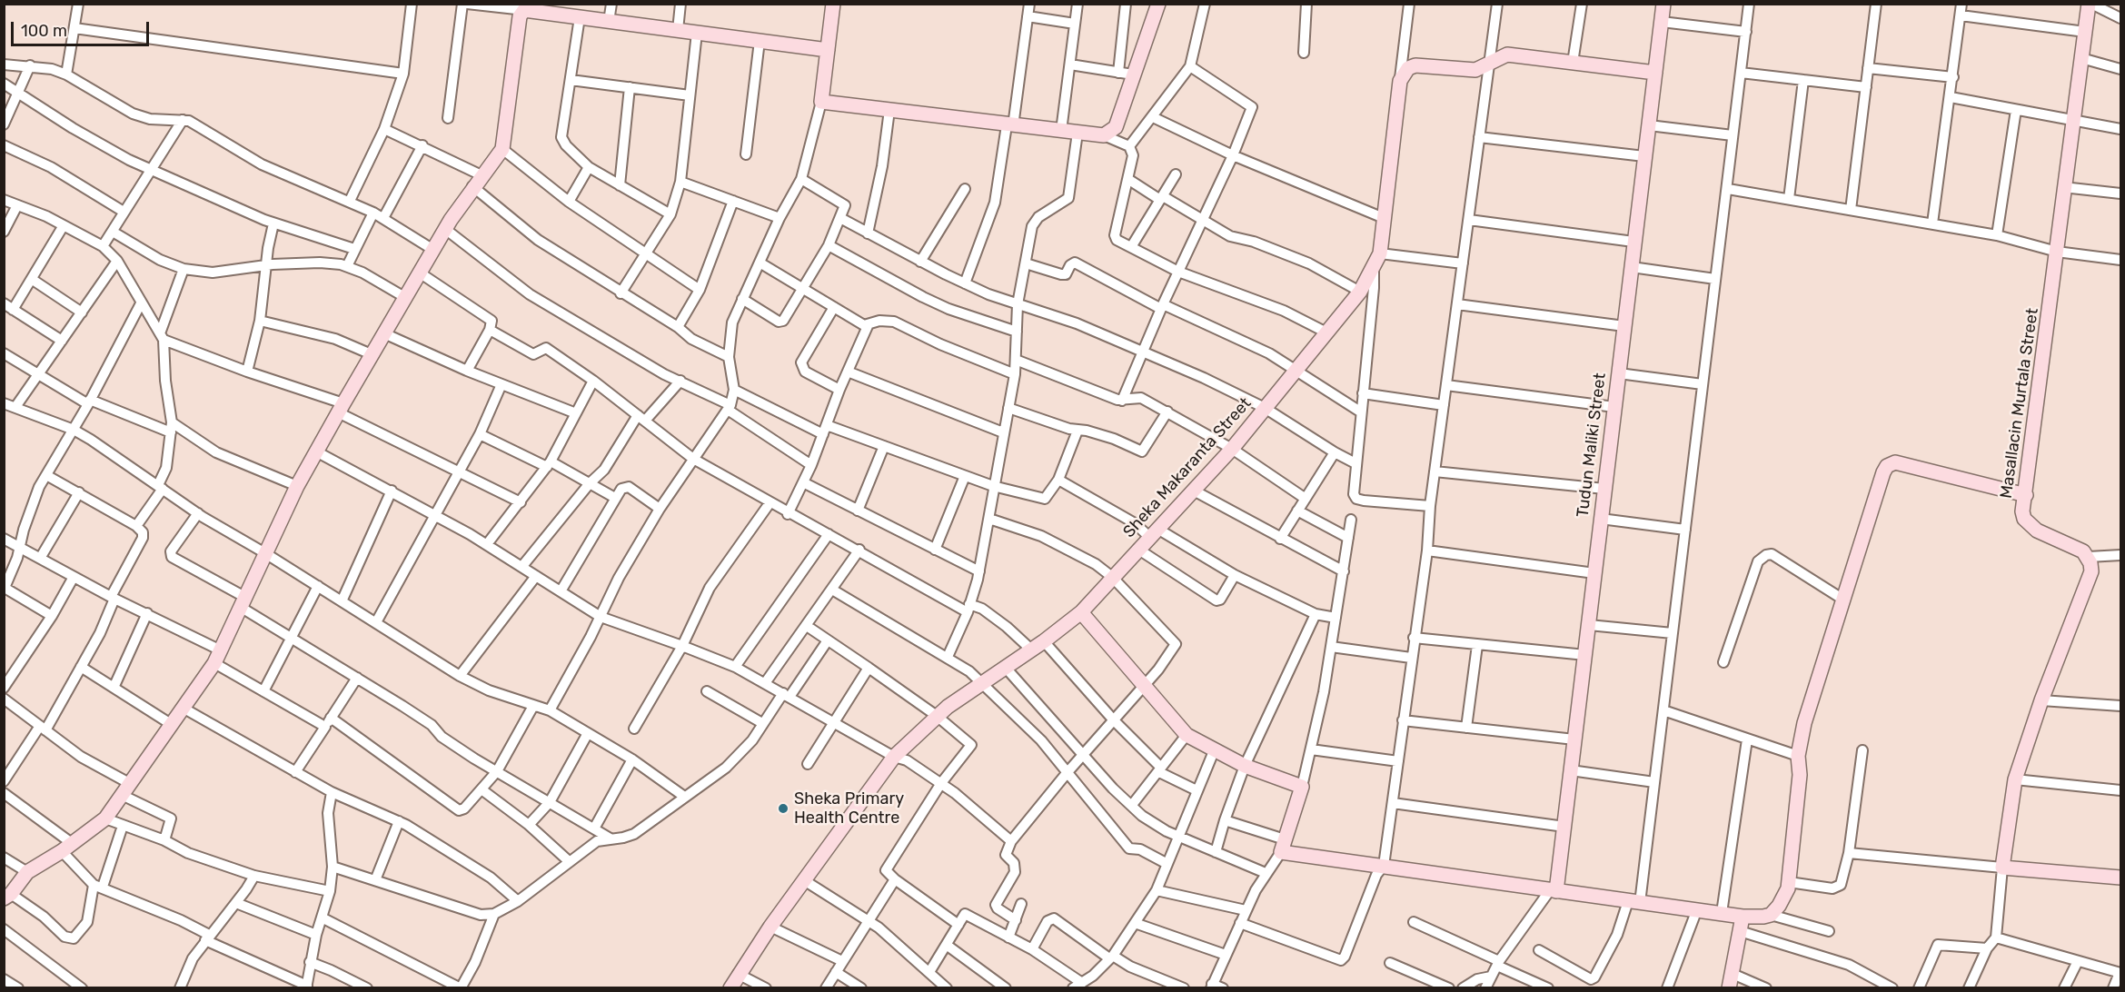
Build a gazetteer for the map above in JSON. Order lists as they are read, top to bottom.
{
  "streets": {
    "street": ["Masallacin Murtala Street", "Tudun Maliki Street", "Sheka Makaranta Street"]
  },
  "places": ["Sheka Primary Health Centre"],
  "scale_bar": "100 m"
}
